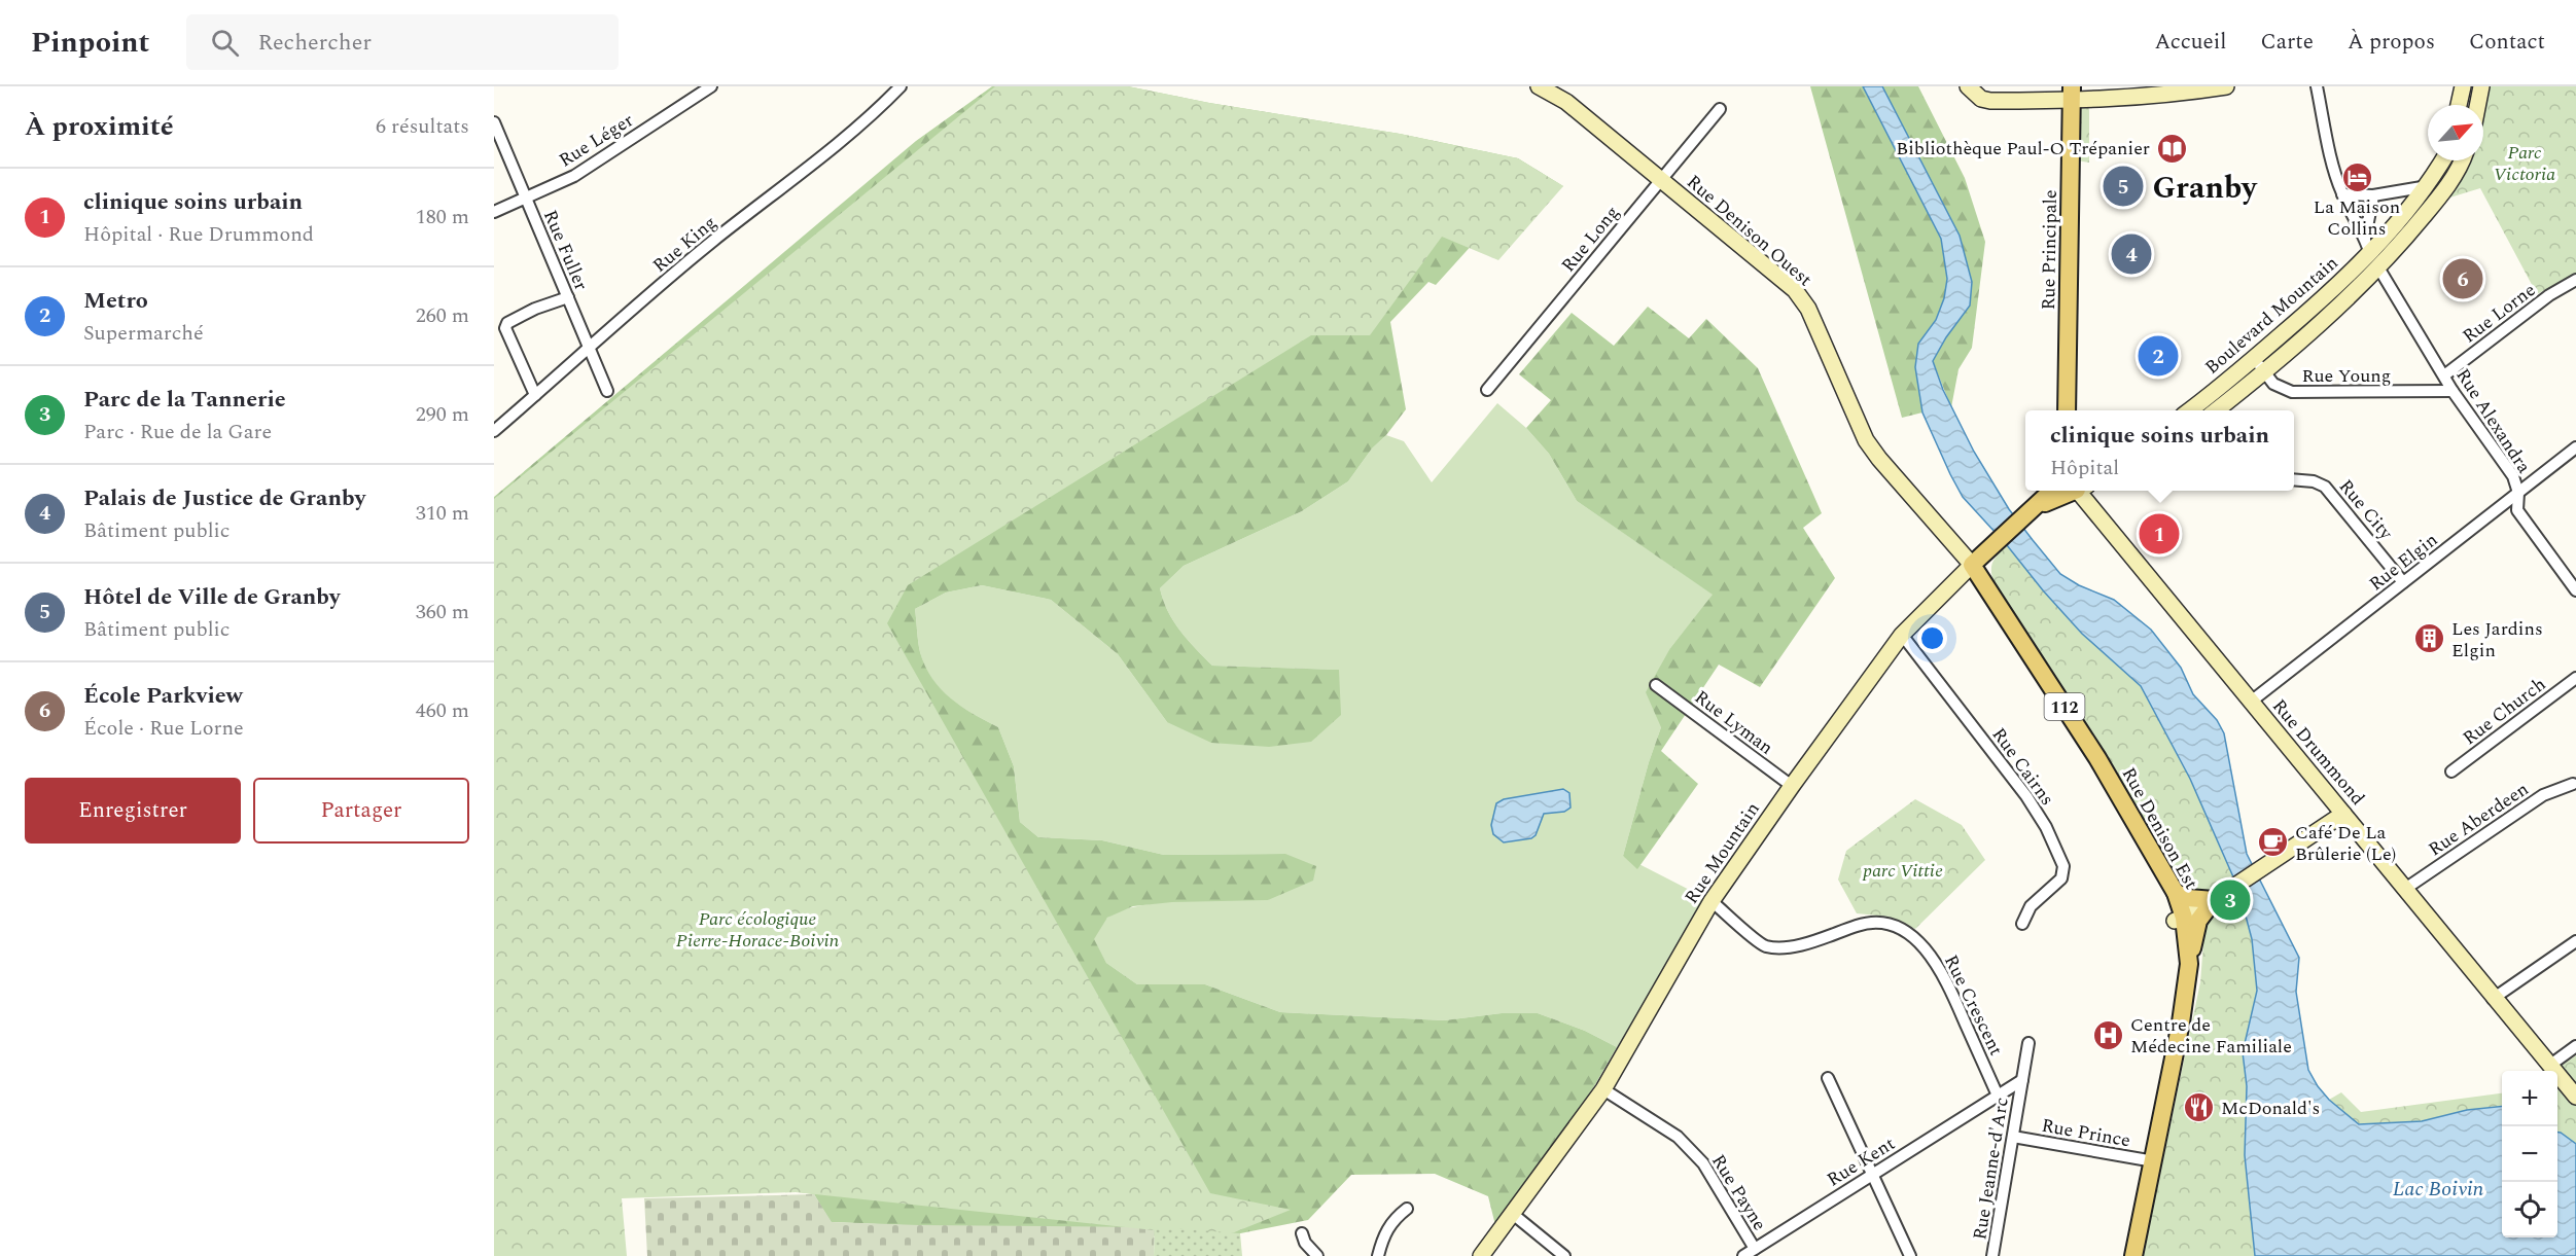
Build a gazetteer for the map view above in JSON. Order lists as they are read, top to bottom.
{
  "streets": {
    "main road": [
      "Rue Principale",
      "112",
      "Rue Denison Est",
      "Rue Mountain"
    ],
    "street": [
      "Rue Léger",
      "Rue Denison Ouest",
      "Rue Long",
      "Rue King",
      "Rue Fuller",
      "Rue Lorne",
      "Boulevard Mountain",
      "Rue Young",
      "Rue Alexandra",
      "Rue City",
      "Rue Elgin",
      "Rue Church",
      "Rue Lyman",
      "Rue Drummond",
      "Rue Cairns",
      "Rue Aberdeen",
      "Rue Crescent",
      "Rue Prince",
      "Rue Kent",
      "Rue Jeanne-d'Arc",
      "Rue Payne"
    ]
  },
  "crossings": [
    ["Rue Léger", "Rue Fuller"],
    ["Rue Denison Ouest", "Rue Long"],
    ["Rue Denison Ouest", "Rue Denison Est"],
    ["Rue Denison Ouest", "Rue Mountain"],
    ["Rue King", "Rue Fuller"],
    ["Rue Lorne", "Rue Alexandra"],
    ["Boulevard Mountain", "Rue Young"],
    ["Boulevard Mountain", "Rue Alexandra"],
    ["Rue Young", "Rue Alexandra"],
    ["Rue Alexandra", "Rue Elgin"],
    ["Rue City", "Rue Elgin"],
    ["Rue Elgin", "Rue Drummond"],
    ["Rue Lyman", "Rue Mountain"],
    ["Rue Drummond", "Rue Aberdeen"],
    ["Rue Cairns", "Rue Mountain"],
    ["Rue Denison Est", "Rue Mountain"],
    ["Rue Denison Est", "Rue Prince"],
    ["Rue Mountain", "Rue Crescent"],
    ["Rue Mountain", "Rue Payne"],
    ["Rue Crescent", "Rue Kent"],
    ["Rue Crescent", "Rue Jeanne-d'Arc"],
    ["Rue Prince", "Rue Jeanne-d'Arc"],
    ["Rue Kent", "Rue Jeanne-d'Arc"],
    ["Rue Kent", "Rue Payne"]
  ],
  "districts": ["Granby"],
  "water": ["Lac Boivin"],
  "parks": ["Parc Victoria", "parc Vittie", "Parc écologique Pierre-Horace-Boivin"],
  "places": {
    "library": ["Bibliothèque Paul-O Trépanier"],
    "hotel": ["La Maison Collins"],
    "building": ["Les Jardins Elgin"],
    "cafe": ["Café De La Brûlerie (Le)"],
    "hospital": ["Centre de Médecine Familiale"],
    "restaurant": ["McDonald's"]
  },
  "north": "top right",
  "page": {
    "header": "Pinpoint",
    "search": "Rechercher",
    "nav": [
      "Accueil",
      "Carte",
      "À propos",
      "Contact"
    ],
    "heading": ["À proximité", "6 résultats"],
    "pins": [
      "5",
      "4",
      "6",
      "2",
      "1",
      "3"
    ],
    "list": [
      {
        "mark": "1",
        "name": "clinique soins urbain",
        "note": "Hôpital · Rue Drummond",
        "value": "180 m"
      },
      {
        "mark": "2",
        "name": "Metro",
        "note": "Supermarché",
        "value": "260 m"
      },
      {
        "mark": "3",
        "name": "Parc de la Tannerie",
        "note": "Parc · Rue de la Gare",
        "value": "290 m"
      },
      {
        "mark": "4",
        "name": "Palais de Justice de Granby",
        "note": "Bâtiment public",
        "value": "310 m"
      },
      {
        "mark": "5",
        "name": "Hôtel de Ville de Granby",
        "note": "Bâtiment public",
        "value": "360 m"
      },
      {
        "mark": "6",
        "name": "École Parkview",
        "note": "École · Rue Lorne",
        "value": "460 m"
      }
    ],
    "popup": ["clinique soins urbain", "Hôpital"],
    "buttons": ["Enregistrer", "Partager"],
    "map_buttons": ["+", "−"]
  }
}
